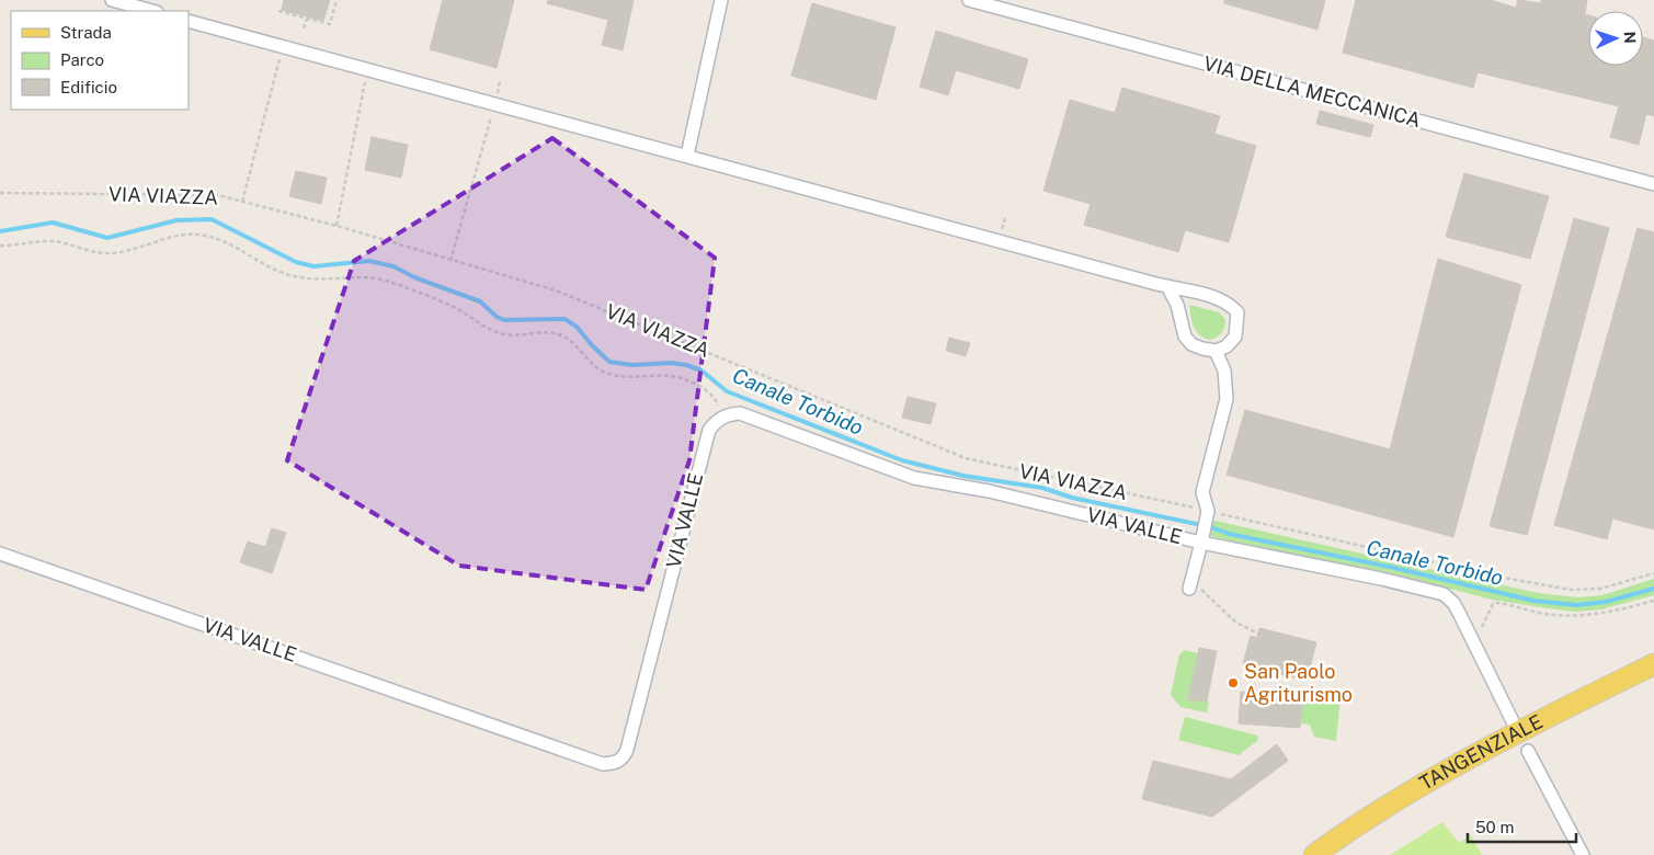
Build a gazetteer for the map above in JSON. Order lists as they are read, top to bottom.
{
  "streets": {
    "main road": ["TANGENZIALE"],
    "street": ["VIA DELLA MECCANICA", "VIA VALLE"],
    "path": ["VIA VIAZZA"]
  },
  "water": ["Canale Torbido"],
  "places": ["San Paolo Agriturismo"],
  "legend": ["Strada", "Parco", "Edificio"],
  "scale_bar": "50 m",
  "north": "right"
}
